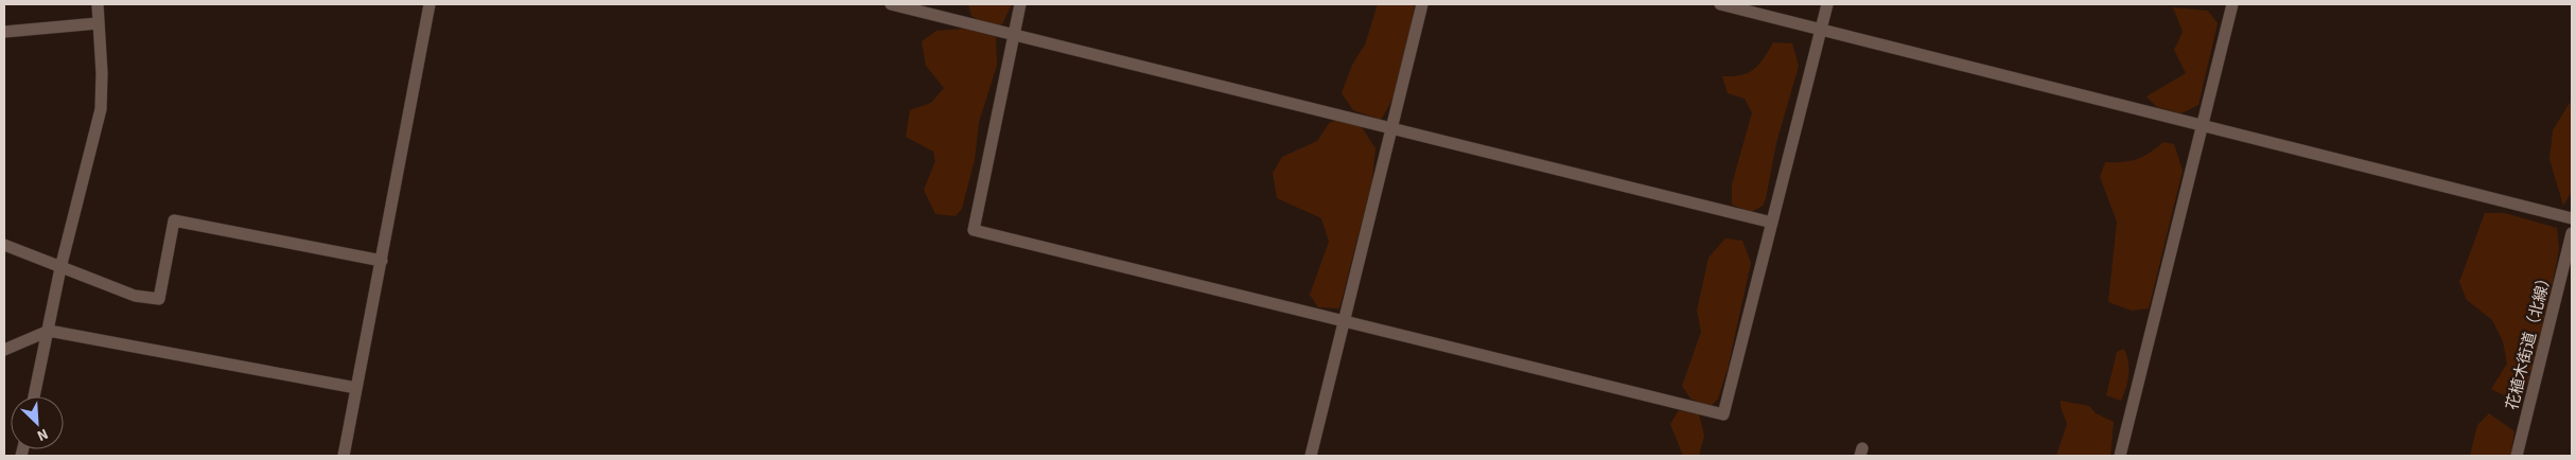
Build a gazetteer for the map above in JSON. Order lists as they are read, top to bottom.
{
  "streets": {
    "street": ["花植木街道（北線）"]
  },
  "north": "bottom right"
}
